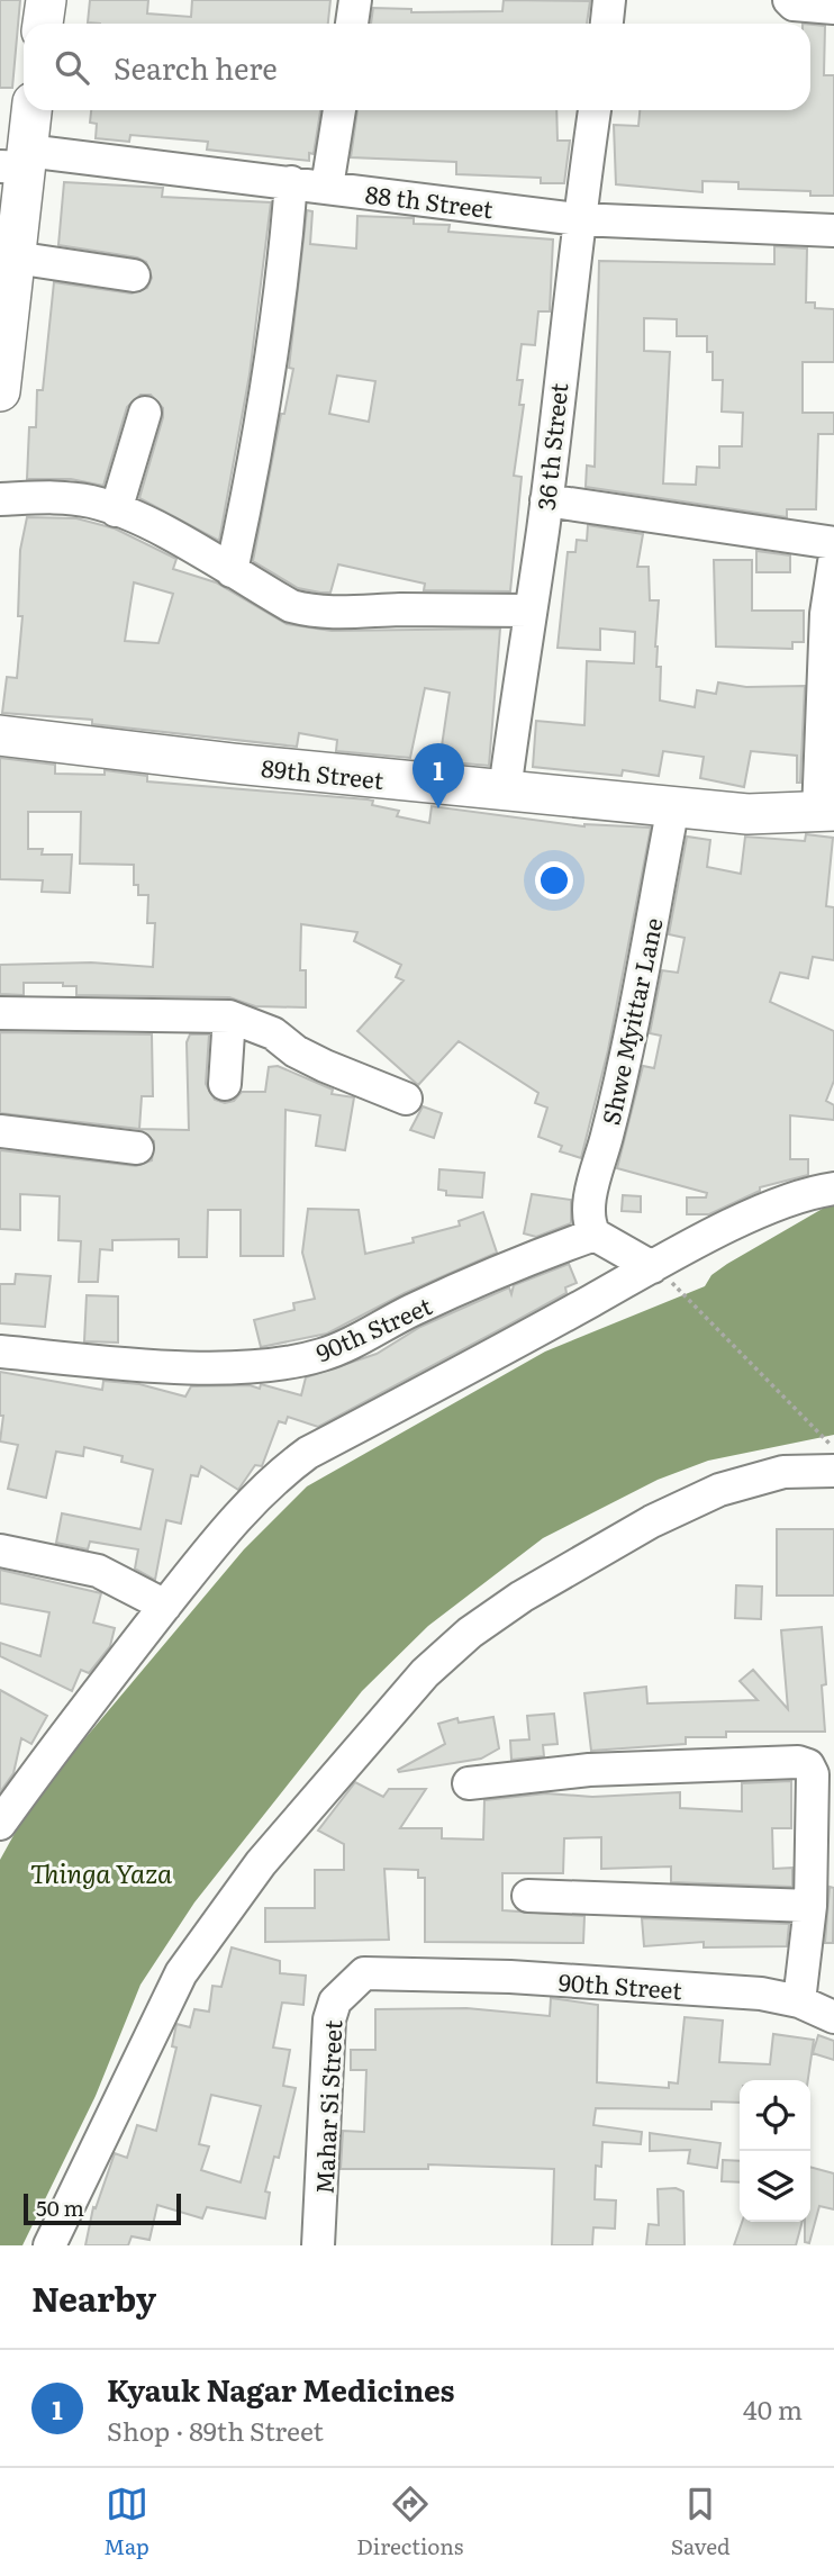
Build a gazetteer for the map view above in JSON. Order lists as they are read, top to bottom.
{
  "streets": {
    "main road": ["89th Street"],
    "street": [
      "88 th Street",
      "36 th Street",
      "Shwe Myittar Lane",
      "90th Street",
      "Mahar Si Street"
    ]
  },
  "crossings": [
    ["88 th Street", "36 th Street"],
    ["36 th Street", "89th Street"],
    ["89th Street", "Shwe Myittar Lane"],
    ["Shwe Myittar Lane", "90th Street"],
    ["90th Street", "Mahar Si Street"]
  ],
  "water": ["Thinga Yaza"],
  "scale_bar": "50 m",
  "page": {
    "search": "Search here",
    "pins": "1",
    "scale": "50 m",
    "heading": "Nearby",
    "list": [
      {
        "mark": "1",
        "name": "Kyauk Nagar Medicines",
        "note": "Shop · 89th Street",
        "value": "40 m"
      }
    ],
    "nav": ["Map", "Directions", "Saved"]
  }
}
